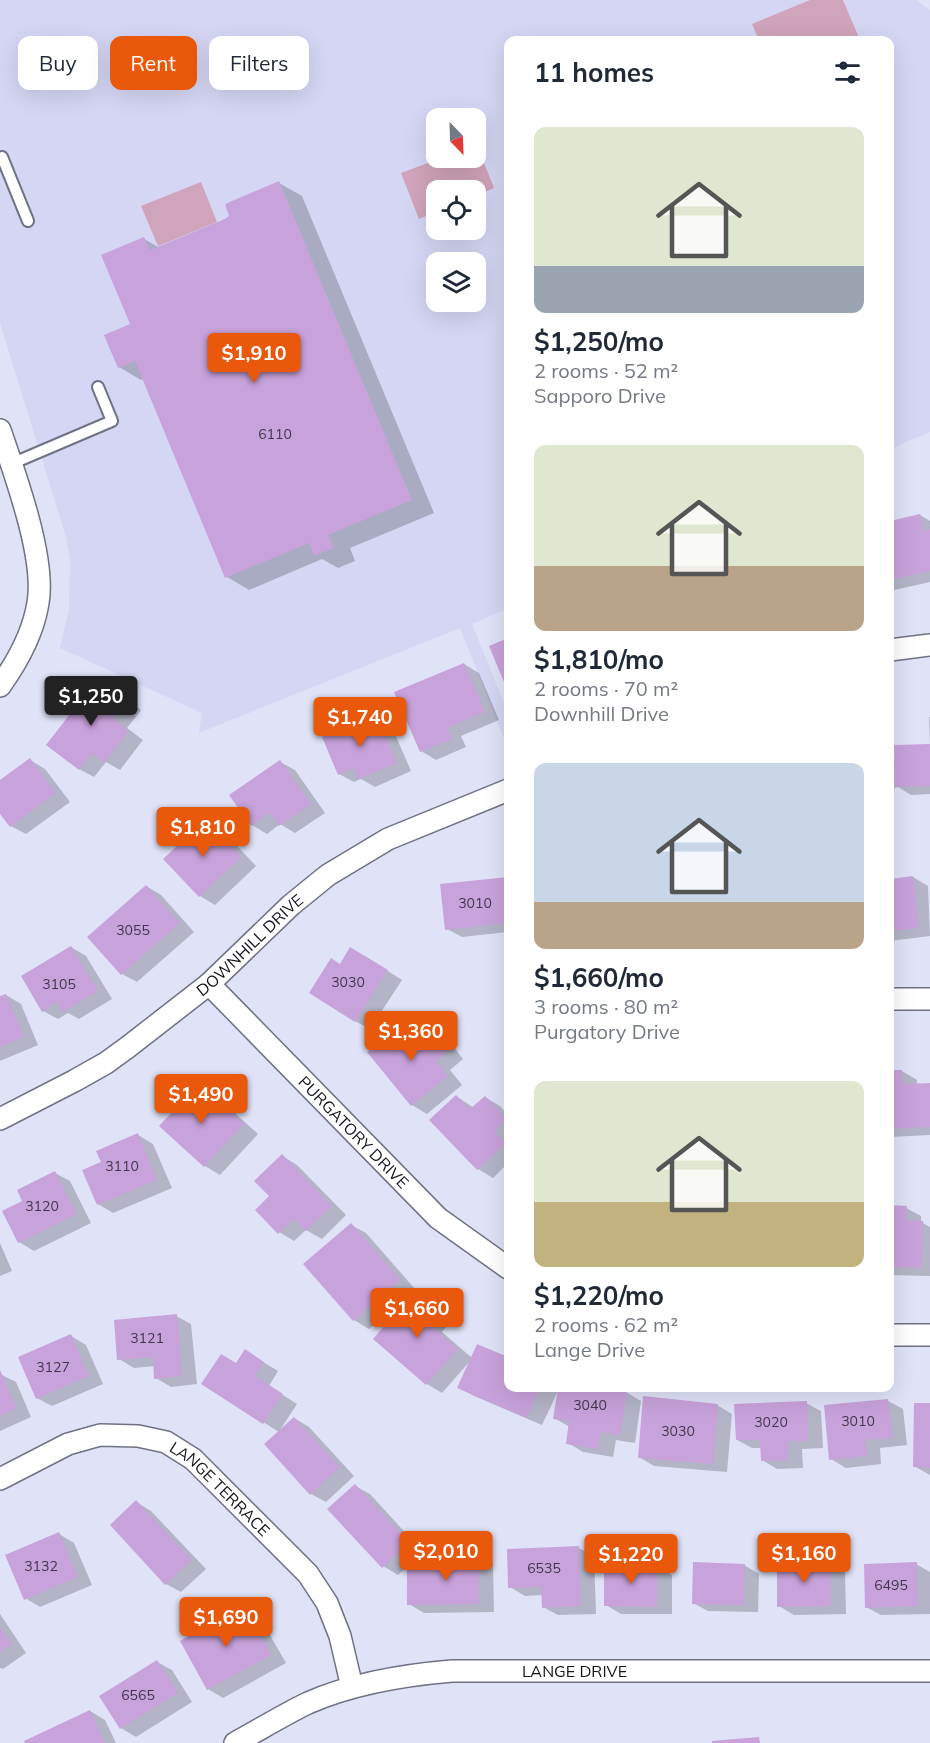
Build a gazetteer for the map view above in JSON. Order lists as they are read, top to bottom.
{
  "streets": {
    "street": [
      "DOWNHILL DRIVE",
      "PURGATORY DRIVE",
      "LANGE TERRACE",
      "LANGE DRIVE"
    ]
  },
  "crossings": [
    ["DOWNHILL DRIVE", "PURGATORY DRIVE"],
    ["LANGE TERRACE", "LANGE DRIVE"]
  ],
  "house_numbers": [
    "6110",
    "3010",
    "3055",
    "3030",
    "3105",
    "3110",
    "3120",
    "3121",
    "3127",
    "3040",
    "3010",
    "3020",
    "3030",
    "3132",
    "6535",
    "6495",
    "6565"
  ],
  "north": "bottom right",
  "page": {
    "chip": ["Buy", "Rent", "Filters"],
    "heading": "11 homes",
    "list": [
      {
        "name": "$1,250/mo",
        "note": "2 rooms · 52 m² · Sapporo Drive"
      },
      {
        "name": "$1,810/mo",
        "note": "2 rooms · 70 m² · Downhill Drive"
      },
      {
        "name": "$1,660/mo",
        "note": "3 rooms · 80 m² · Purgatory Drive"
      },
      {
        "name": "$1,220/mo",
        "note": "2 rooms · 62 m² · Lange Drive"
      }
    ],
    "price": [
      "$1,910",
      "$1,250",
      "$1,740",
      "$1,810",
      "$1,360",
      "$1,490",
      "$1,660",
      "$2,010",
      "$1,160",
      "$1,220",
      "$1,690"
    ]
  }
}
